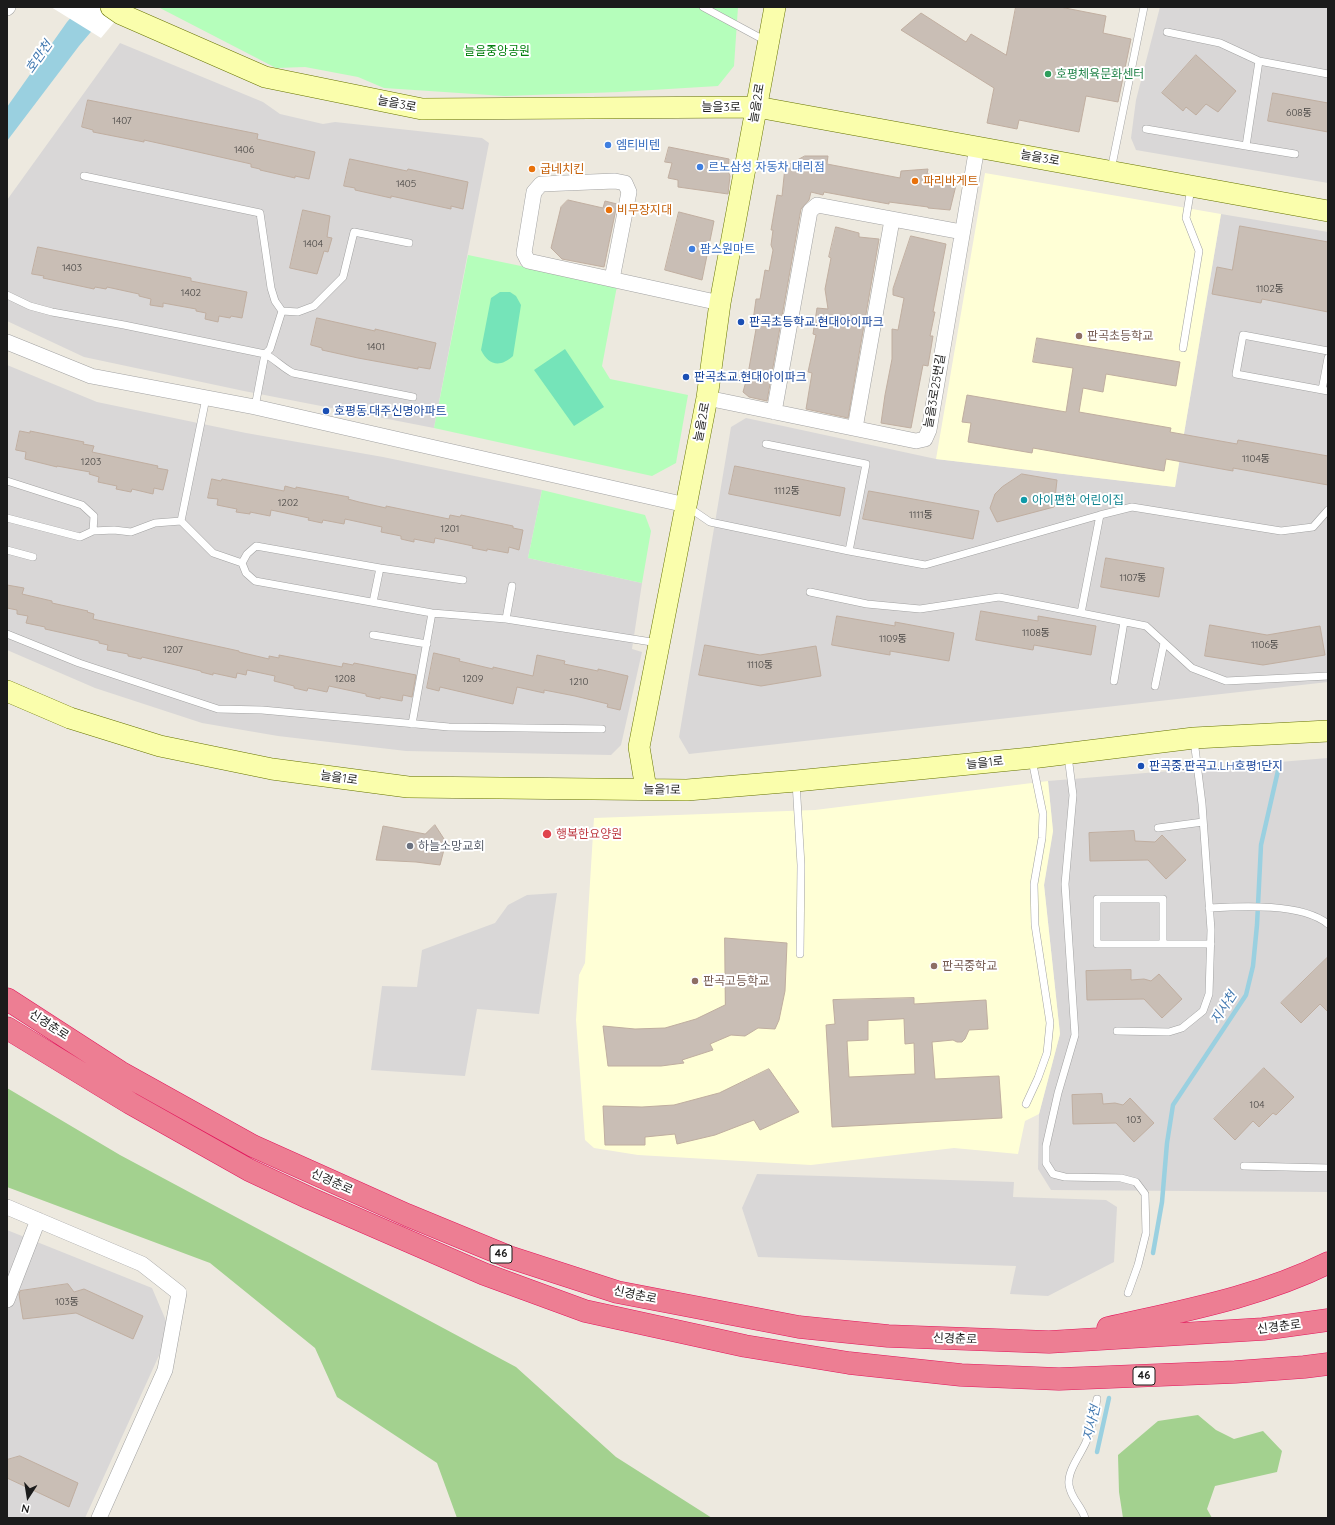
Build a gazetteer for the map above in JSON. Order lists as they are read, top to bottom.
{
  "streets": {
    "highway": ["신경춘로", "46"],
    "street": [
      "늘을2로",
      "늘을3로",
      "늘을3로25번길",
      "늘을1로"
    ]
  },
  "crossings": [
    ["늘을2로", "늘을3로"],
    ["늘을2로", "늘을3로25번길"],
    ["늘을2로", "늘을1로"],
    ["늘을3로", "늘을3로25번길"],
    ["신경춘로", "46"]
  ],
  "water": ["호만천", "지사천"],
  "parks": ["늘을중앙공원"],
  "places": [
    "호평체육문화센터",
    "엠티비텐",
    "르노삼성 자동차 대리점",
    "굽네치킨",
    "파리바게트",
    "비무장지대",
    "팜스원마트",
    "판곡초등학교.현대아이파크",
    "판곡초등학교",
    "판곡초교.현대아이파크",
    "호평동.대주신명아파트",
    "아이편한 어린이집",
    "판곡중.판곡고.LH호평1단지",
    "행복한요양원",
    "하늘소망교회",
    "판곡중학교",
    "판곡고등학교"
  ],
  "house_numbers": [
    "608동",
    "1407",
    "1406",
    "1405",
    "1404",
    "1403",
    "1102동",
    "1402",
    "1401",
    "1104동",
    "1203",
    "1112동",
    "1202",
    "1111동",
    "1201",
    "1107동",
    "1108동",
    "1109동",
    "1106동",
    "1207",
    "1110동",
    "1208",
    "1209",
    "1210",
    "104",
    "103",
    "103동"
  ],
  "north": "bottom"
}
